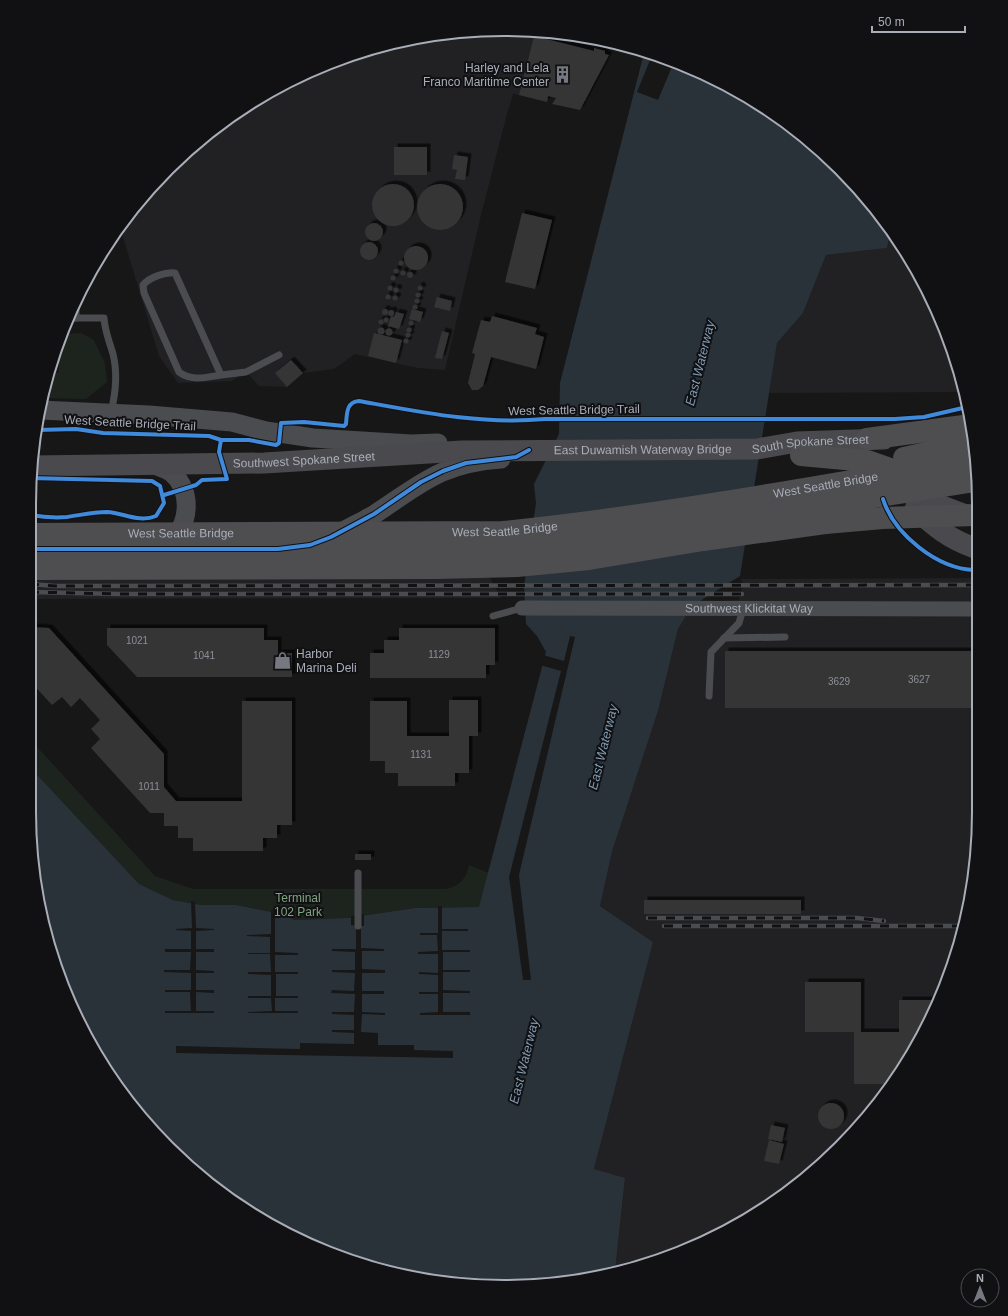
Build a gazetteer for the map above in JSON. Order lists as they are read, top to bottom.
{
  "streets": {
    "highway": ["West Seattle Bridge"],
    "main road": ["South Spokane Street", "East Duwamish Waterway Bridge", "Southwest Spokane Street"],
    "street": ["Southwest Klickitat Way"],
    "cycle path": ["West Seattle Bridge Trail"]
  },
  "crossings": [
    ["South Spokane Street", "East Duwamish Waterway Bridge"],
    ["East Duwamish Waterway Bridge", "Southwest Spokane Street"]
  ],
  "water": ["East Waterway"],
  "parks": ["Terminal 102 Park"],
  "places": {
    "building": ["Harley and Lela Franco Maritime Center"],
    "shop": ["Harbor Marina Deli"]
  },
  "house_numbers": [
    "1021",
    "1129",
    "1041",
    "3627",
    "3629",
    "1131",
    "1011"
  ],
  "scale_bar": "50 m",
  "north": "top"
}
